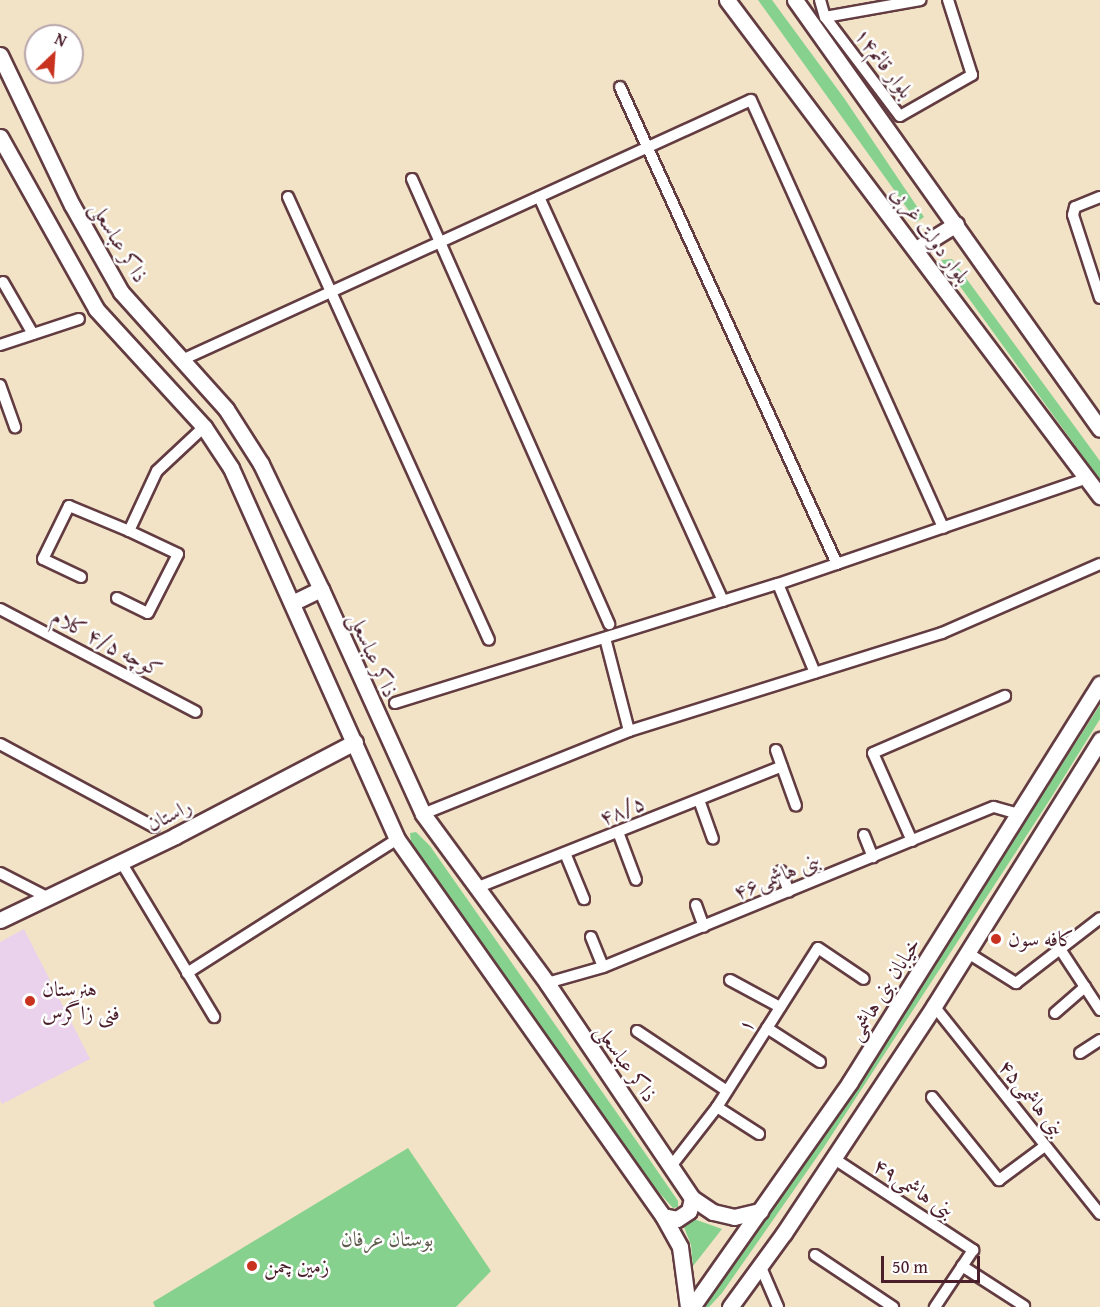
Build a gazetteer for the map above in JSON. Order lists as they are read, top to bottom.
{
  "streets": {
    "street": [
      "بلوار قائم۱۴",
      "بلوار دولت غربی",
      "ذاکر عباسعلی",
      "کوچه ۴/۵ کلام",
      "۴۸/۵",
      "راستان",
      "بنی هاشمی۴۶",
      "خیابان بنی هاشمی",
      "۱",
      "بنی هاشمی۴۵",
      "بنی هاشمی۴۹"
    ]
  },
  "crossings": [
    ["ذاکر عباسعلی", "۴۸/۵"],
    ["ذاکر عباسعلی", "بنی هاشمی۴۶"],
    ["ذاکر عباسعلی", "خیابان بنی هاشمی"],
    ["ذاکر عباسعلی", "۱"],
    ["بنی هاشمی۴۶", "خیابان بنی هاشمی"]
  ],
  "parks": ["بوستان عرفان"],
  "places": ["کافه سون", "هنرستان فنی زاگرس", "زمین چمن"],
  "scale_bar": "50 m",
  "north": "top right"
}
